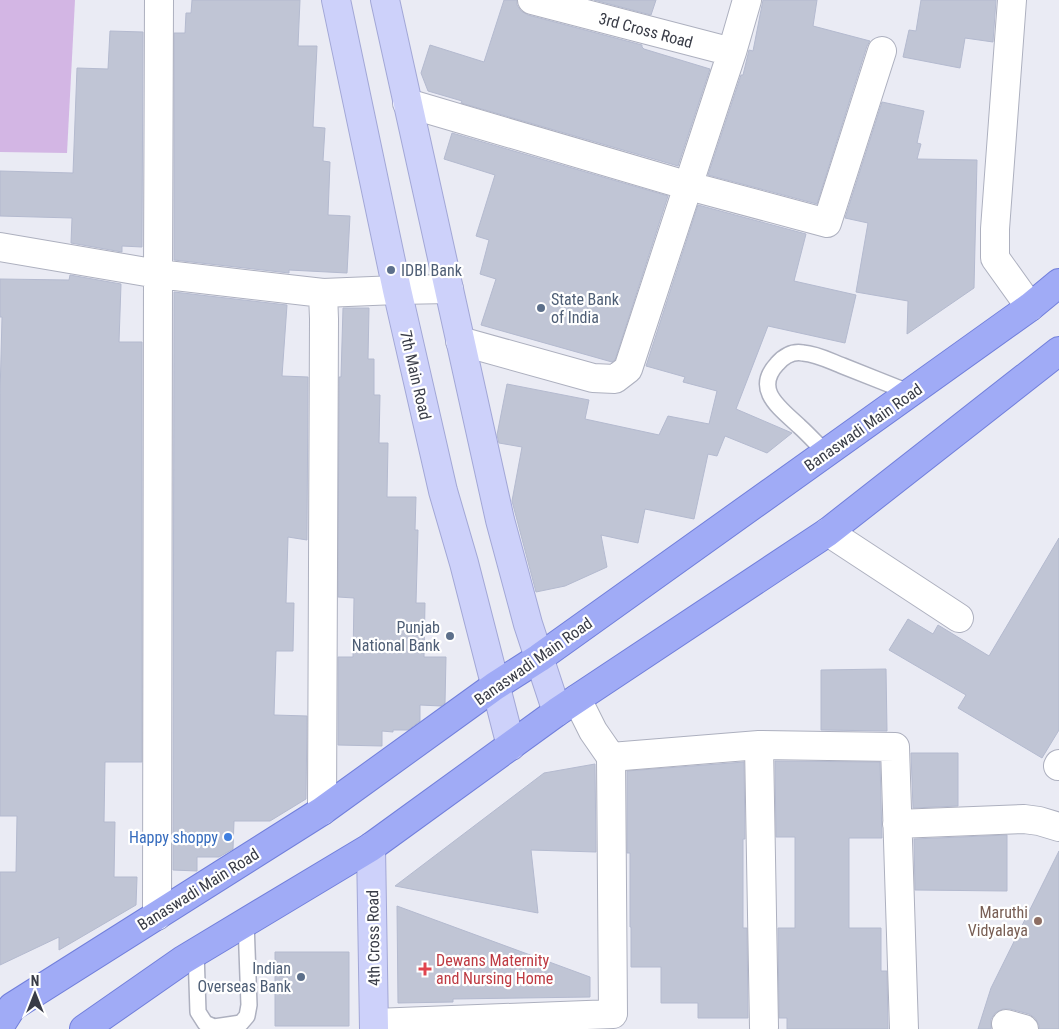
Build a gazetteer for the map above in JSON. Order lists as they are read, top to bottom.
{
  "streets": {
    "main road": ["7th Main Road", "Banaswadi Main Road", "4th Cross Road"],
    "street": ["3rd Cross Road"]
  },
  "crossings": [
    ["7th Main Road", "Banaswadi Main Road"]
  ],
  "places": {
    "other": [
      "IDBI Bank",
      "State Bank of India",
      "Punjab National Bank",
      "Happy shoppy",
      "Maruthi Vidyalaya",
      "Indian Overseas Bank"
    ],
    "health": ["Dewans Maternity and Nursing Home"]
  },
  "north": "top"
}
